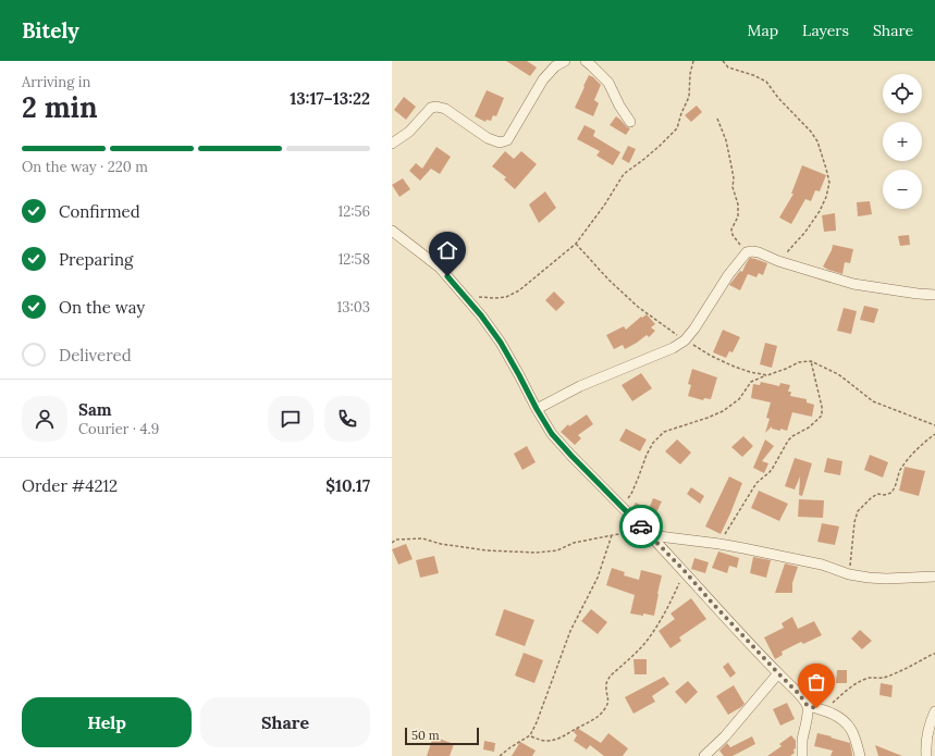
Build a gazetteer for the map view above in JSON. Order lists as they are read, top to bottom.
{
  "scale_bar": "50 m",
  "page": {
    "header": "Bitely",
    "nav": ["Map", "Layers", "Share"],
    "heading": ["2 min", "Arriving in", "13:17–13:22"],
    "panel": [
      "Sam",
      "Courier · 4.9",
      "Order #4212",
      "$10.17"
    ],
    "map_buttons": ["+", "−"],
    "bar": "On the way · 220 m",
    "list": [
      ["Confirmed", "12:56"],
      ["Preparing", "12:58"],
      ["On the way", "13:03"],
      "Delivered"
    ],
    "buttons": ["Help", "Share"],
    "scale": "50 m"
  }
}
